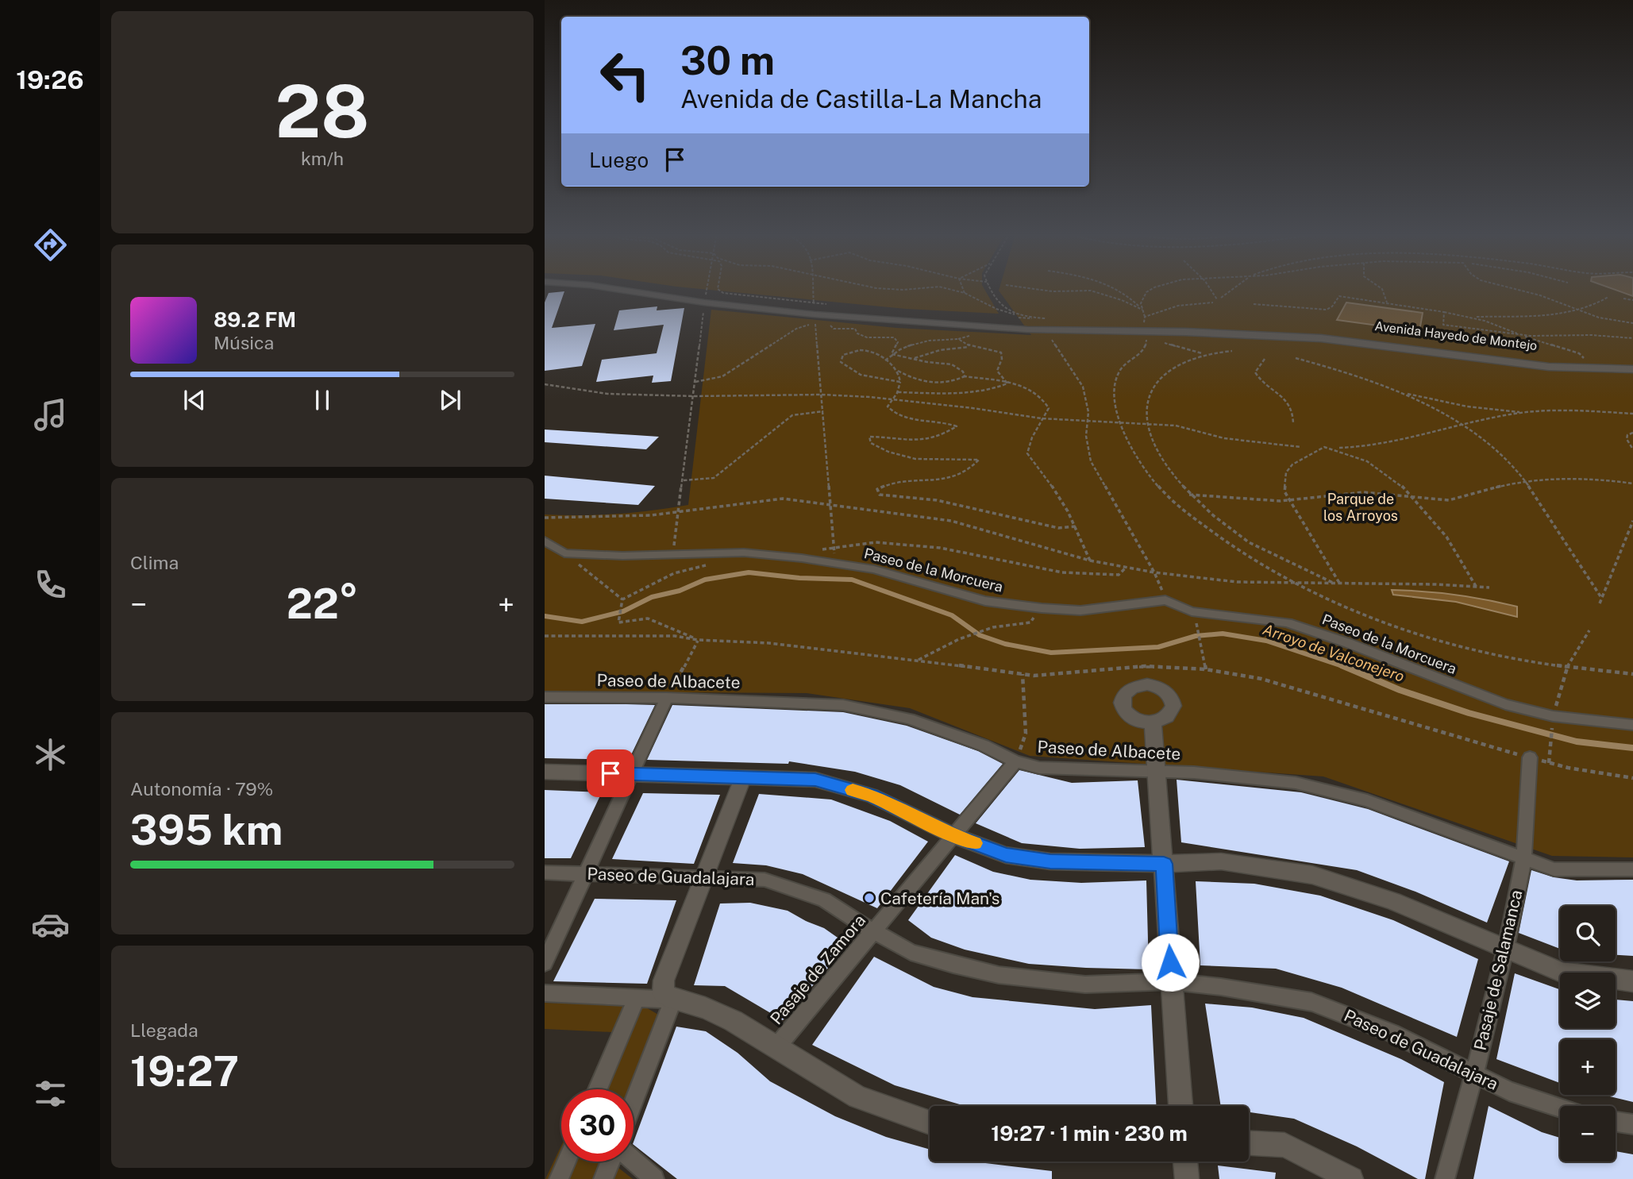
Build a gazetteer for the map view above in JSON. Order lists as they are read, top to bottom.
{
  "streets": {
    "street": [
      "Avenida Hayedo de Montejo",
      "Paseo de la Morcuera",
      "Paseo de Albacete",
      "Paseo de Guadalajara",
      "Pasaje de Zamora",
      "Pasaje de Salamanca"
    ]
  },
  "crossings": [
    ["Paseo de Albacete", "Pasaje de Zamora"],
    ["Paseo de Albacete", "Pasaje de Salamanca"],
    ["Paseo de Guadalajara", "Pasaje de Zamora"],
    ["Paseo de Guadalajara", "Pasaje de Salamanca"]
  ],
  "water": ["Arroyo de Valconejero"],
  "parks": ["Parque de los Arroyos"],
  "places": ["Cafetería Man's"],
  "page": {
    "tabs": "19:26",
    "tile": [
      ["28", "km/h"],
      "Clima",
      ["Autonomía · 79%", "395 km"],
      ["Llegada", "19:27"]
    ],
    "turn": ["30 m", "Avenida de Castilla-La Mancha"],
    "then": "Luego",
    "song": ["89.2 FM", "Música"],
    "heat": ["−", "22°", "+"],
    "map_buttons": ["+", "−"],
    "limit": "30",
    "trip": "19:27 · 1 min · 230 m"
  }
}
